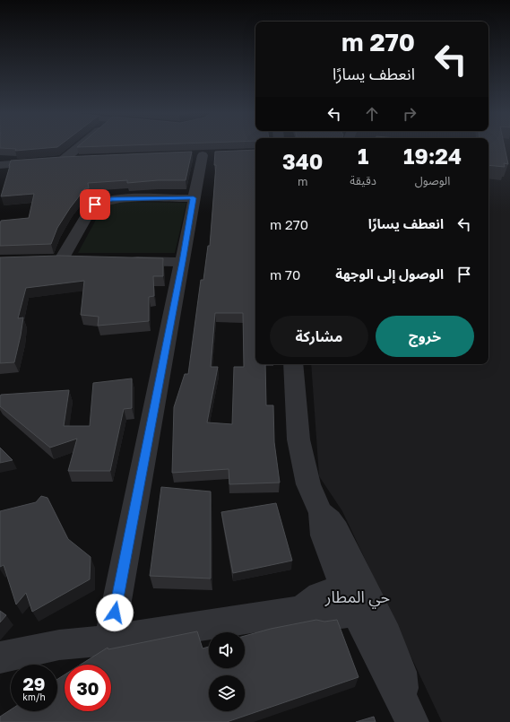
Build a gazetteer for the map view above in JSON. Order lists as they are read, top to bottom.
{
  "districts": ["حي المطار"],
  "page": {
    "turn": ["270 m", "انعطف يسارًا"],
    "eta": [
      "19:24",
      "الوصول",
      "1",
      "دقيقة",
      "340",
      "m"
    ],
    "list": [
      {
        "name": "انعطف يسارًا",
        "value": "270 m"
      },
      {
        "name": "الوصول إلى الوجهة",
        "value": "70 m"
      }
    ],
    "buttons": ["خروج", "مشاركة"],
    "speed": "29 km/h",
    "limit": "30"
  }
}
